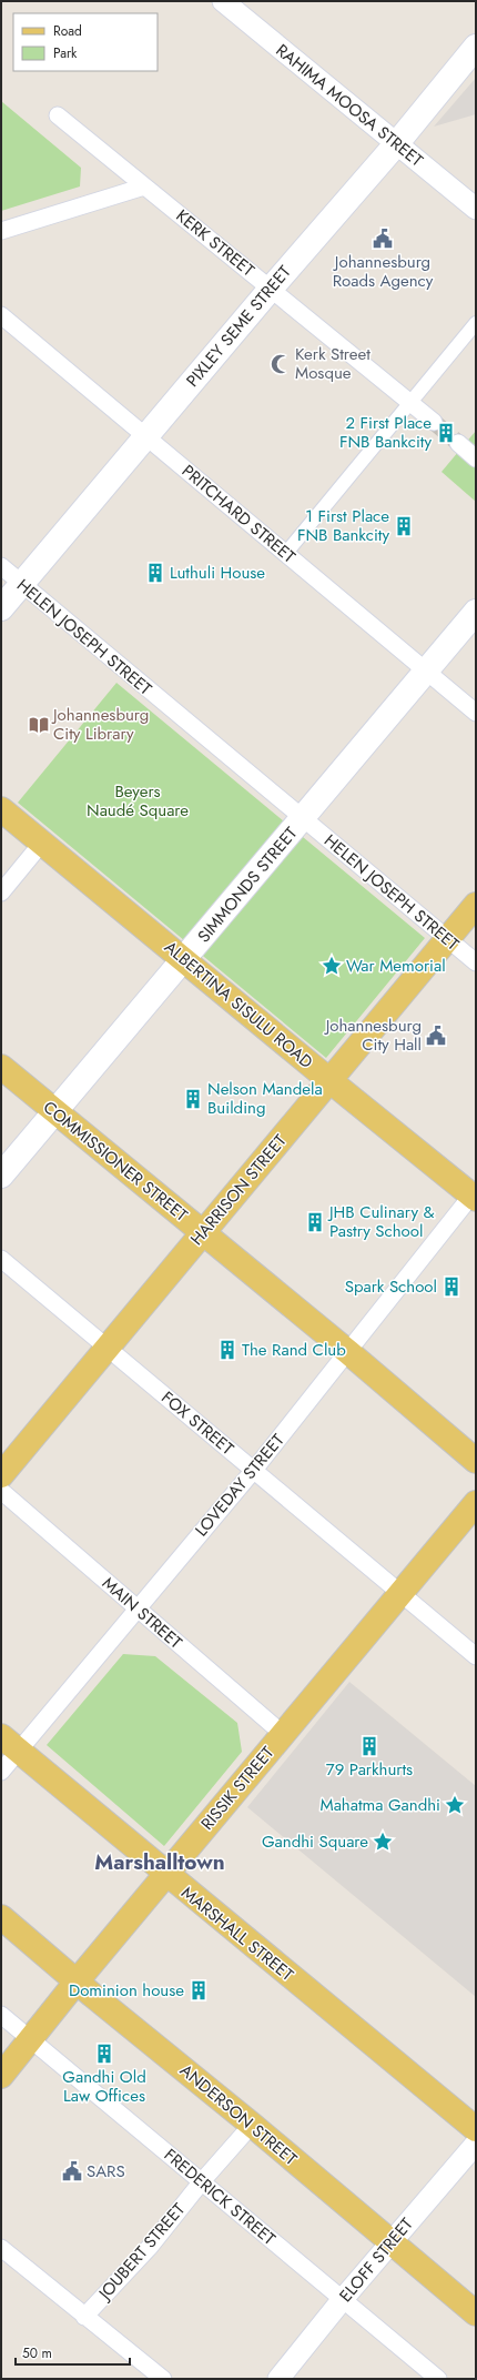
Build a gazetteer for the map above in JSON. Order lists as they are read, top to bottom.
{
  "streets": {
    "main road": [
      "PIXLEY SEME STREET",
      "SIMMONDS STREET",
      "ALBERTINA SISULU ROAD",
      "COMMISSIONER STREET",
      "HARRISON STREET",
      "RISSIK STREET",
      "MARSHALL STREET",
      "ANDERSON STREET"
    ],
    "street": [
      "RAHIMA MOOSA STREET",
      "KERK STREET",
      "PRITCHARD STREET",
      "HELEN JOSEPH STREET",
      "FOX STREET",
      "LOVEDAY STREET",
      "MAIN STREET",
      "FREDERICK STREET",
      "JOUBERT STREET",
      "ELOFF STREET"
    ]
  },
  "crossings": [
    ["RAHIMA MOOSA STREET", "PIXLEY SEME STREET"],
    ["KERK STREET", "PIXLEY SEME STREET"],
    ["PIXLEY SEME STREET", "PRITCHARD STREET"],
    ["PIXLEY SEME STREET", "HELEN JOSEPH STREET"],
    ["PRITCHARD STREET", "SIMMONDS STREET"],
    ["HELEN JOSEPH STREET", "SIMMONDS STREET"],
    ["HELEN JOSEPH STREET", "HARRISON STREET"],
    ["SIMMONDS STREET", "ALBERTINA SISULU ROAD"],
    ["SIMMONDS STREET", "COMMISSIONER STREET"],
    ["ALBERTINA SISULU ROAD", "HARRISON STREET"],
    ["ALBERTINA SISULU ROAD", "LOVEDAY STREET"],
    ["COMMISSIONER STREET", "HARRISON STREET"],
    ["COMMISSIONER STREET", "LOVEDAY STREET"],
    ["HARRISON STREET", "FOX STREET"],
    ["FOX STREET", "LOVEDAY STREET"],
    ["FOX STREET", "RISSIK STREET"],
    ["LOVEDAY STREET", "MAIN STREET"],
    ["LOVEDAY STREET", "MARSHALL STREET"],
    ["MAIN STREET", "RISSIK STREET"],
    ["RISSIK STREET", "MARSHALL STREET"],
    ["RISSIK STREET", "ANDERSON STREET"],
    ["RISSIK STREET", "FREDERICK STREET"],
    ["ANDERSON STREET", "JOUBERT STREET"],
    ["ANDERSON STREET", "ELOFF STREET"],
    ["FREDERICK STREET", "JOUBERT STREET"],
    ["FREDERICK STREET", "ELOFF STREET"]
  ],
  "districts": ["Marshalltown"],
  "parks": ["Beyers Naudé Square"],
  "places": {
    "public building": ["Johannesburg Roads Agency", "Johannesburg City Hall", "SARS"],
    "mosque": ["Kerk Street Mosque"],
    "building": [
      "2 First Place FNB Bankcity",
      "1 First Place FNB Bankcity",
      "Luthuli House",
      "Nelson Mandela Building",
      "JHB Culinary & Pastry School",
      "Spark School",
      "The Rand Club",
      "79 Parkhurts",
      "Dominion house",
      "Gandhi Old Law Offices"
    ],
    "library": ["Johannesburg City Library"],
    "place": ["War Memorial", "Mahatma Gandhi", "Gandhi Square"]
  },
  "legend": ["Road", "Park"],
  "scale_bar": "50 m"
}
